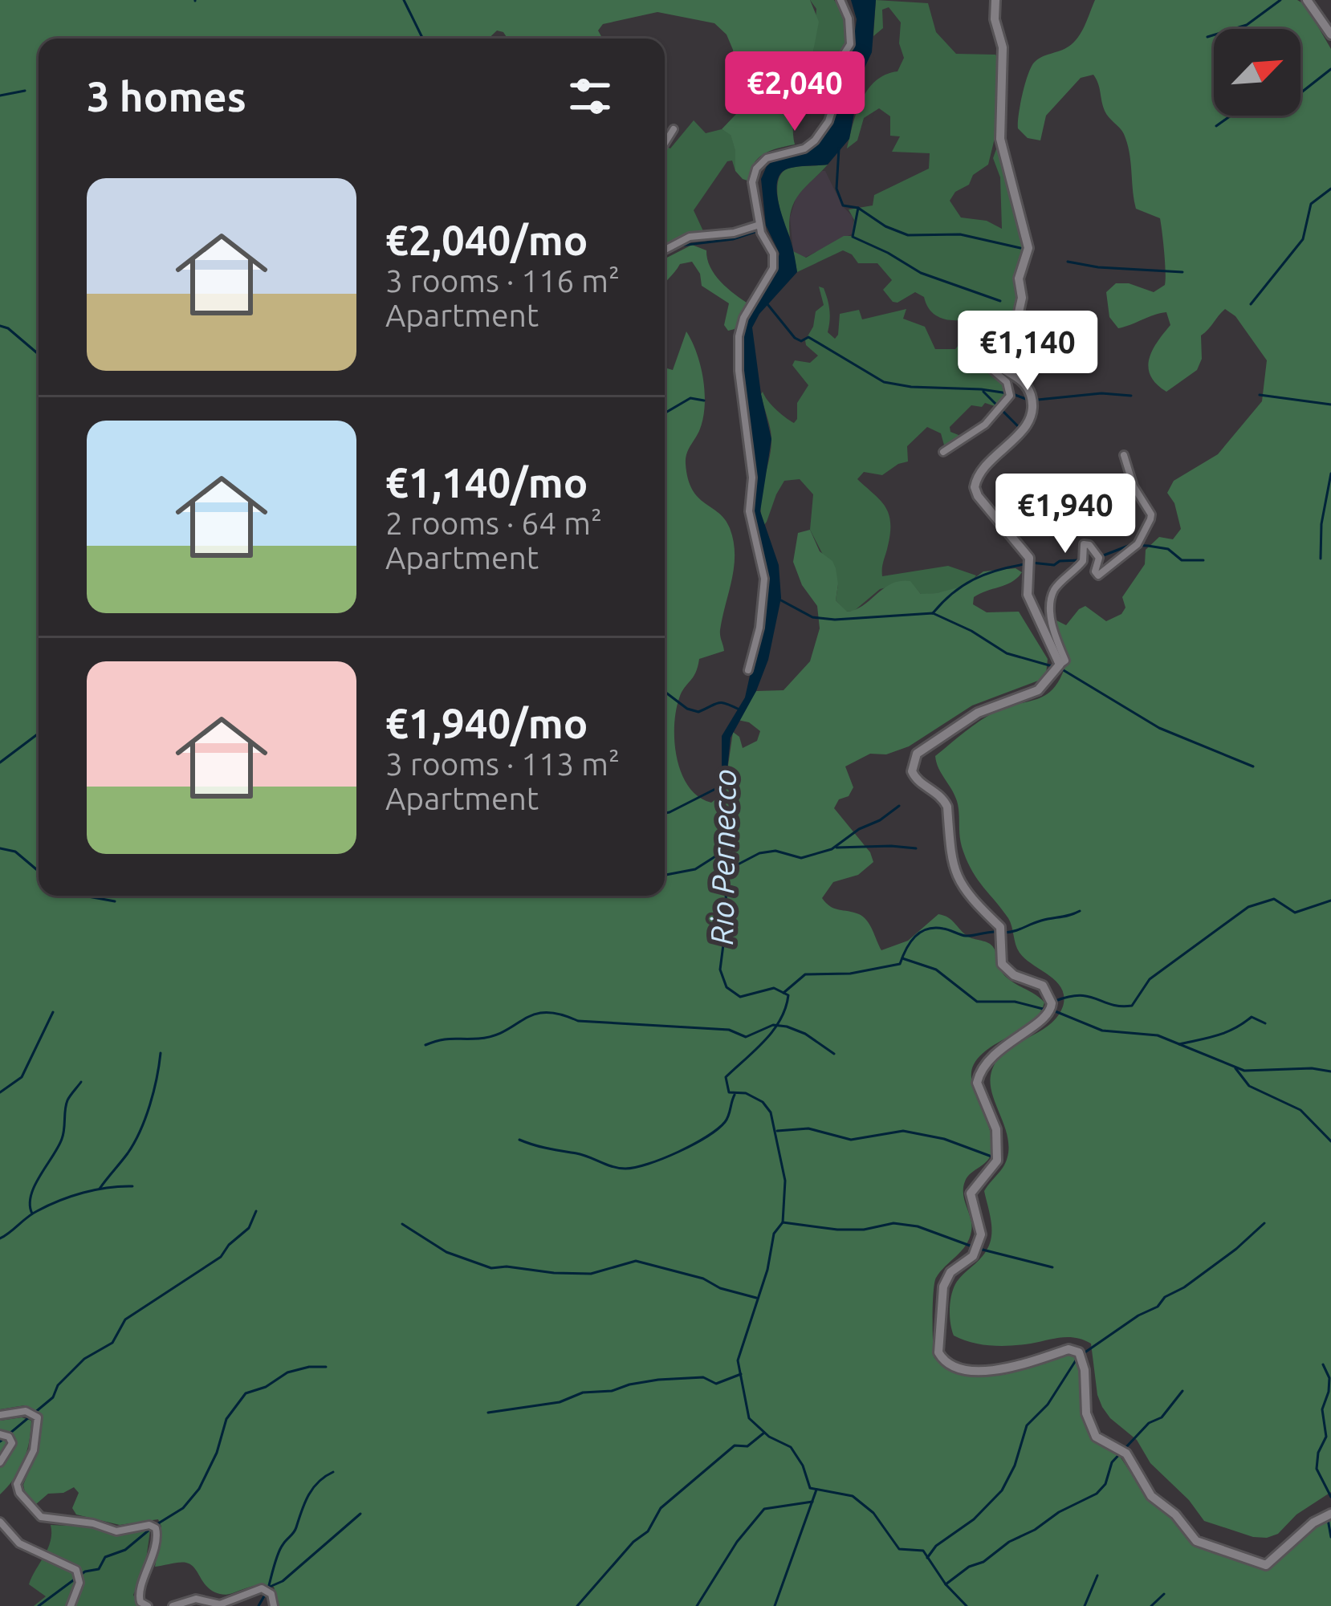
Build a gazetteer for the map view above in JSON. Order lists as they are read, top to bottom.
{
  "water": ["Rio Pernecco"],
  "north": "top right",
  "page": {
    "heading": "3 homes",
    "price": ["€2,040", "€1,140", "€1,940"],
    "list": [
      {
        "name": "€2,040/mo",
        "note": "3 rooms · 116 m² · Apartment"
      },
      {
        "name": "€1,140/mo",
        "note": "2 rooms · 64 m² · Apartment"
      },
      {
        "name": "€1,940/mo",
        "note": "3 rooms · 113 m² · Apartment"
      }
    ]
  }
}
